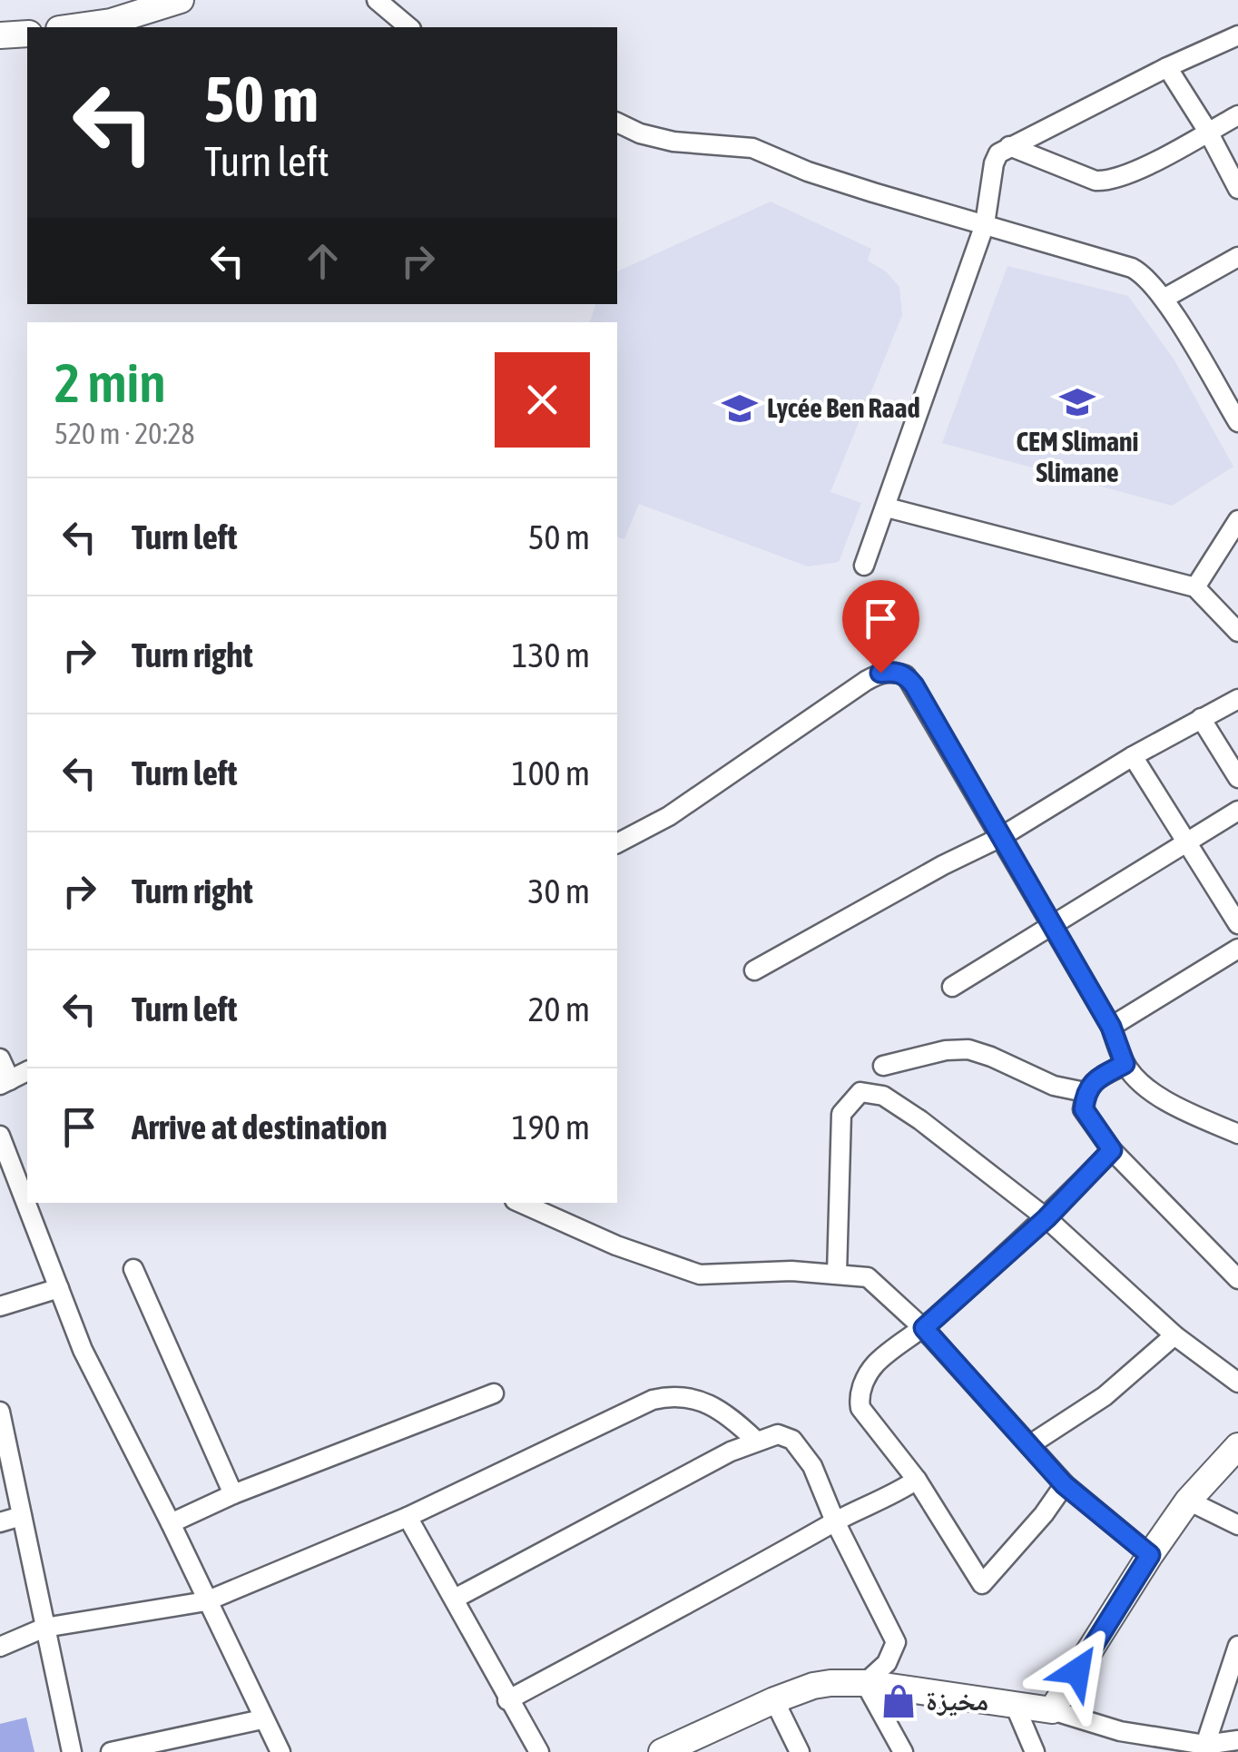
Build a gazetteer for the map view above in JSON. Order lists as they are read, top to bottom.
{
  "places": {
    "school or university": ["CEM Slimani Slimane", "Lycée Ben Raad"],
    "shop": ["مخيزة"]
  },
  "page": {
    "turn": ["50 m", "Turn left"],
    "heading": ["2 min", "520 m · 20:28"],
    "list": [
      {
        "name": "Turn left",
        "value": "50 m"
      },
      {
        "name": "Turn right",
        "value": "130 m"
      },
      {
        "name": "Turn left",
        "value": "100 m"
      },
      {
        "name": "Turn right",
        "value": "30 m"
      },
      {
        "name": "Turn left",
        "value": "20 m"
      },
      {
        "name": "Arrive at destination",
        "value": "190 m"
      }
    ]
  }
}
